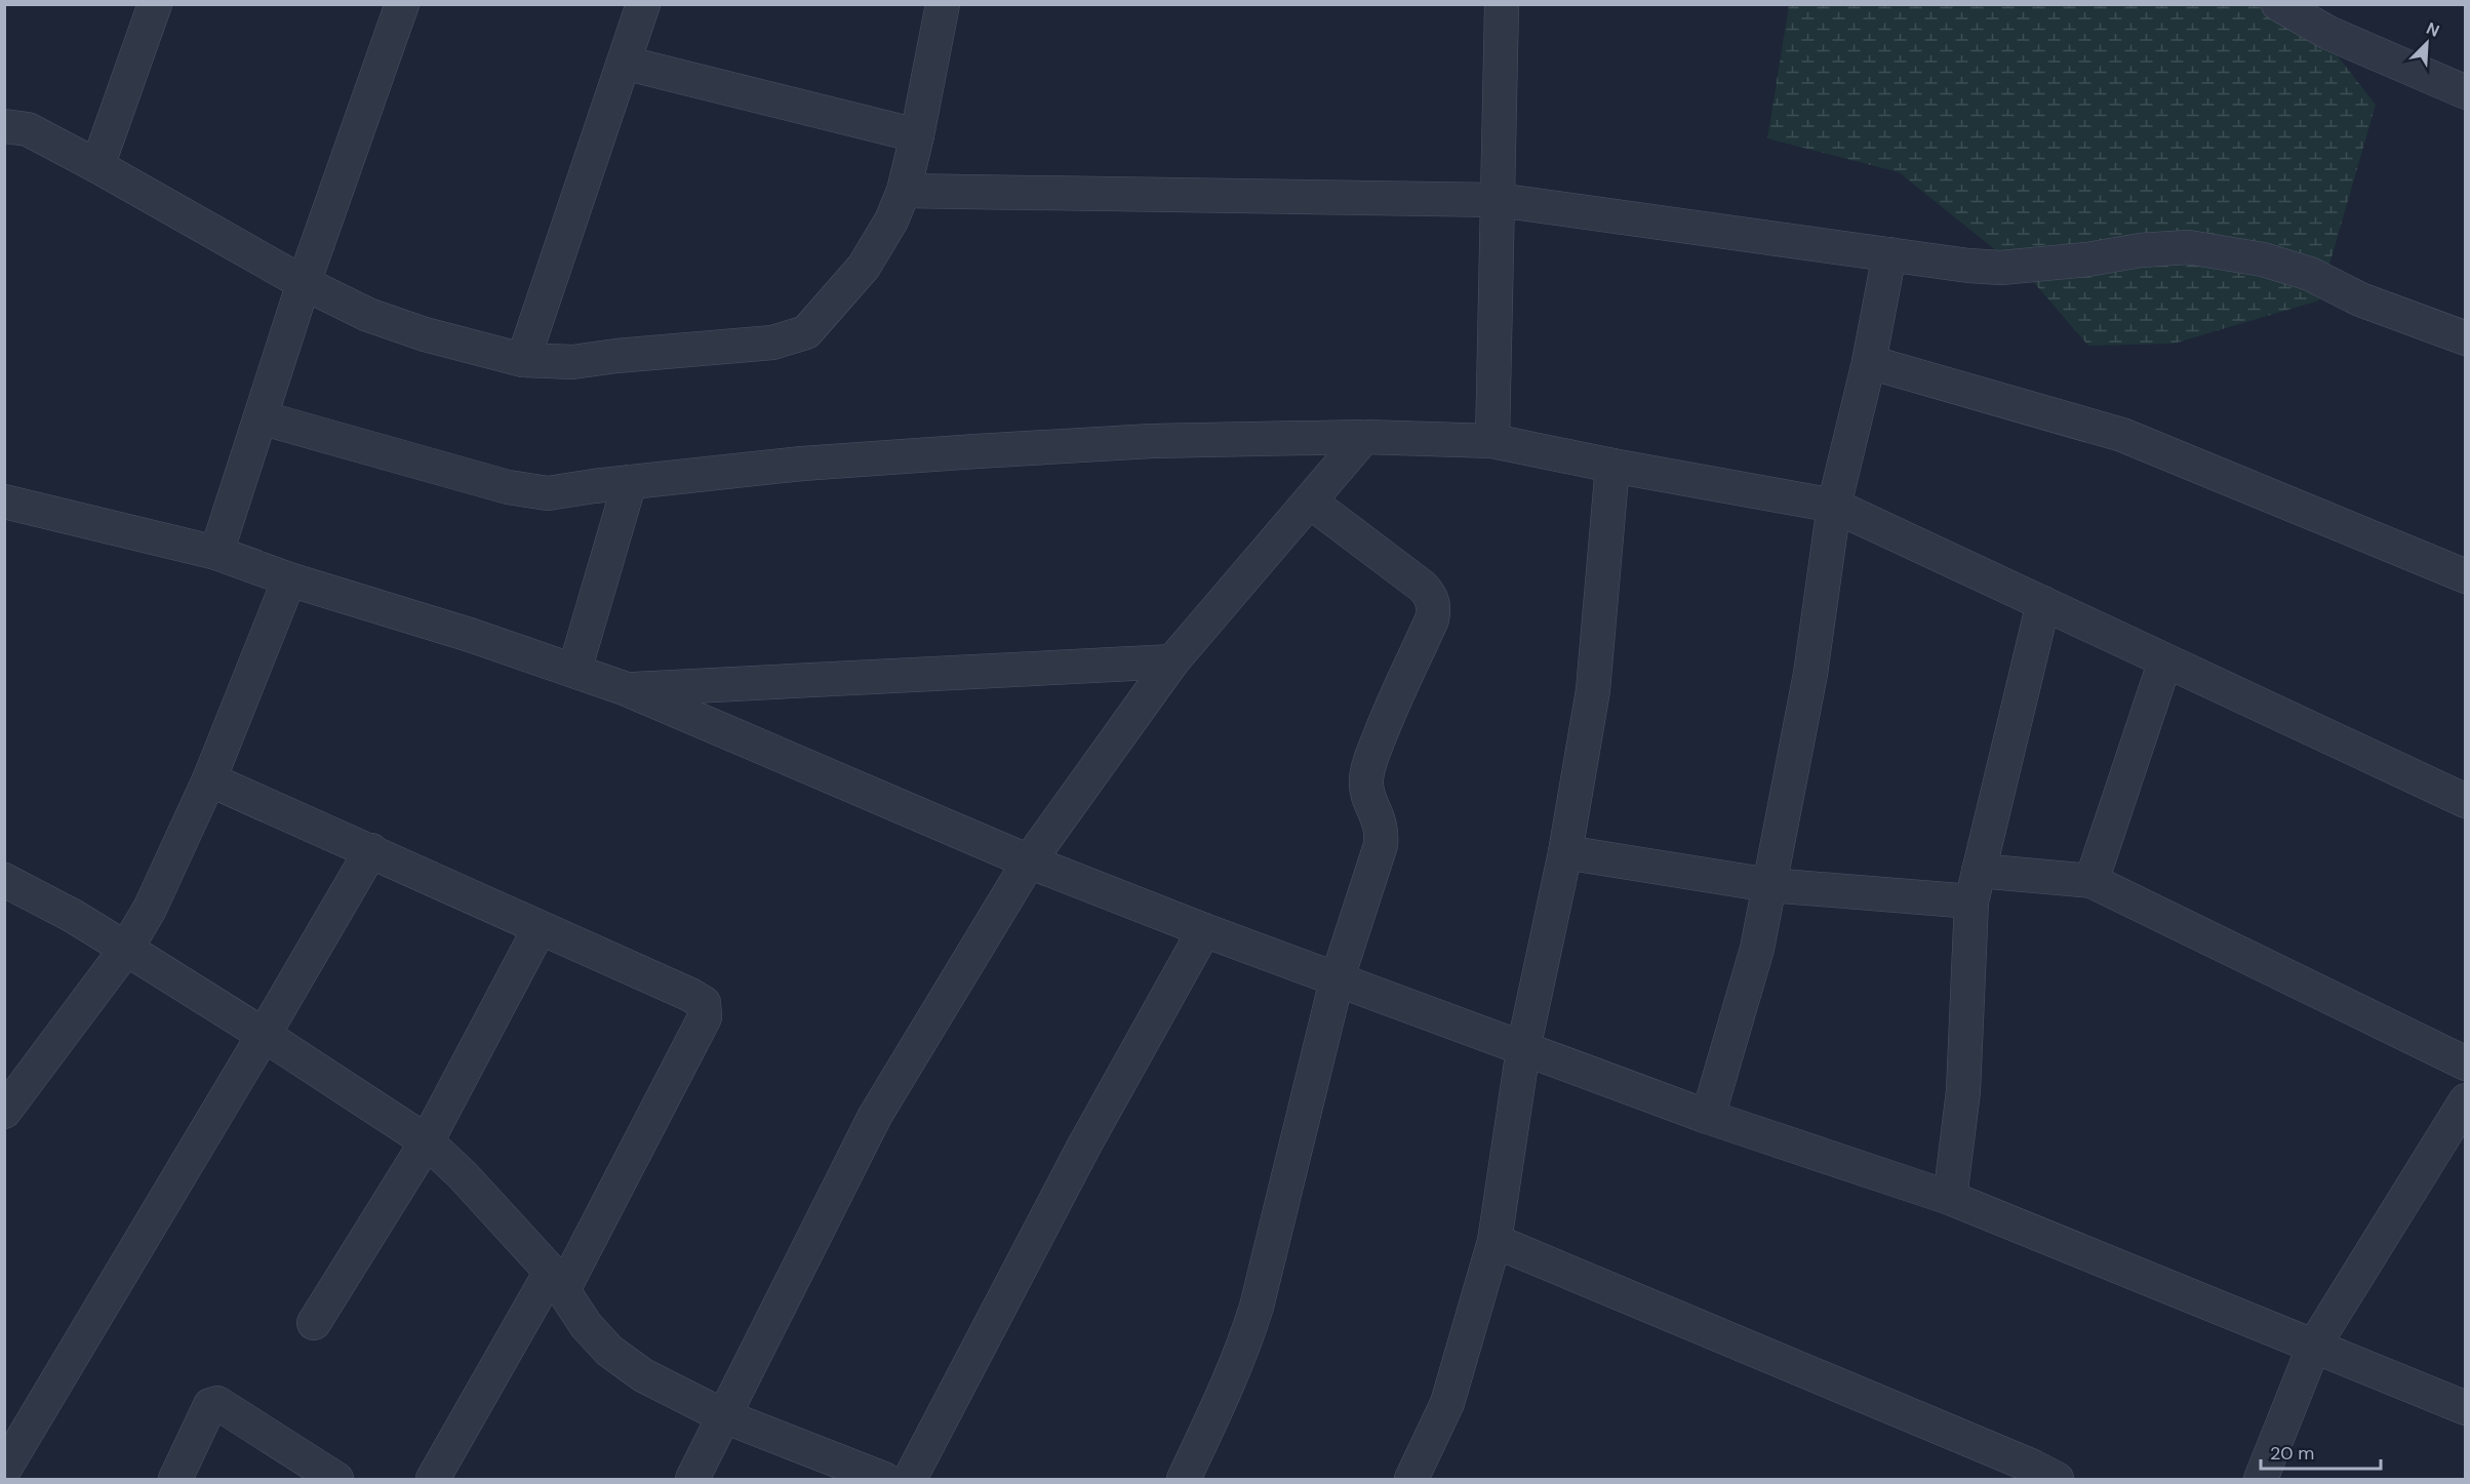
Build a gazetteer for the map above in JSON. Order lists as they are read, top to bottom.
{
  "scale_bar": "20 m",
  "north": "top right"
}
